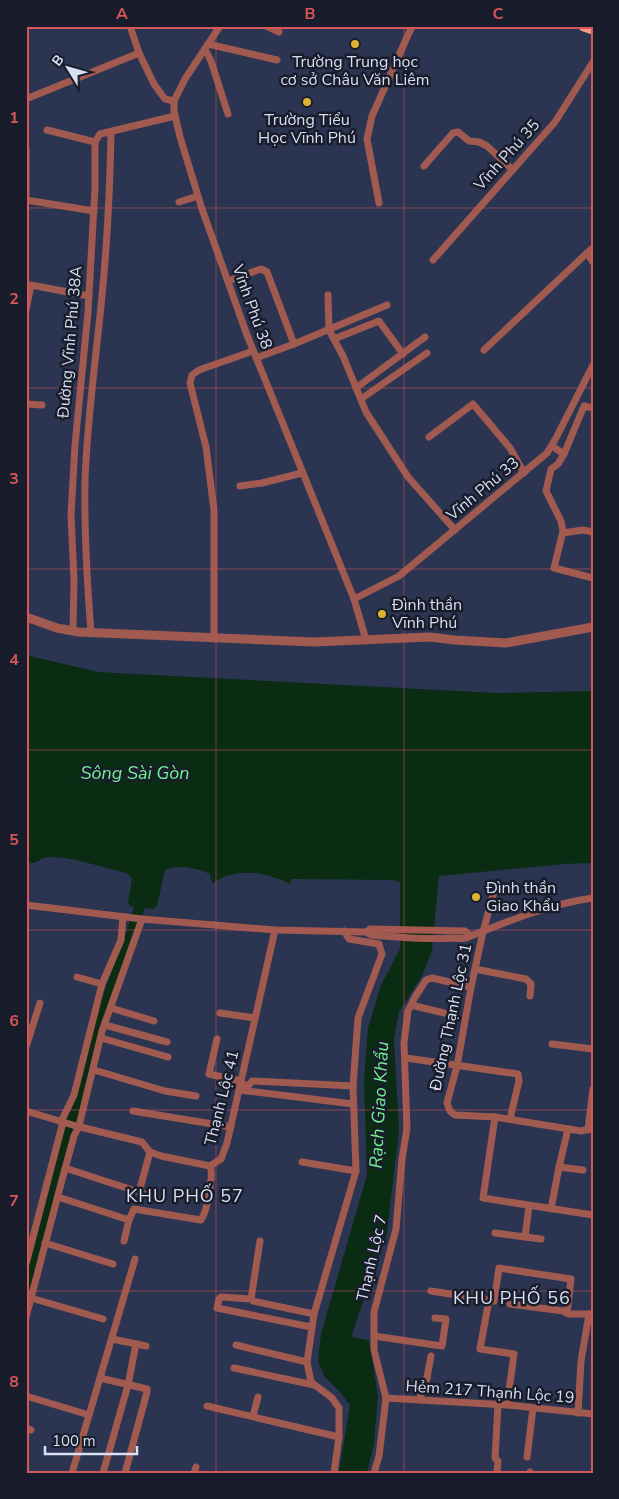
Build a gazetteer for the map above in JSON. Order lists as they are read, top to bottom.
{
  "streets": {
    "street": [
      "Vĩnh Phú 35",
      "Vĩnh Phú 38",
      "Đường Vĩnh Phú 38A",
      "Vĩnh Phú 33",
      "Đường Thạnh Lộc 31",
      "Thạnh Lộc 41",
      "Thạnh Lộc 7",
      "Hẻm 217 Thạnh Lộc 19"
    ]
  },
  "crossings": [
    ["Vĩnh Phú 38", "Vĩnh Phú 33"],
    ["Đường Thạnh Lộc 31", "Thạnh Lộc 7"],
    ["Thạnh Lộc 7", "Hẻm 217 Thạnh Lộc 19"]
  ],
  "districts": ["KHU PHỐ 57", "KHU PHỐ 56"],
  "water": ["Sông Sài Gòn", "Rạch Giao Khẩu"],
  "places": [
    "Trường Trung học cơ sở Châu Văn Liêm",
    "Trường Tiểu Học Vĩnh Phú",
    "Đình thần Vĩnh Phú",
    "Đình thần Giao Khẩu"
  ],
  "scale_bar": "100 m",
  "north": "top left",
  "grid": {
    "columns": ["A", "B", "C"],
    "rows": [
      "1",
      "2",
      "3",
      "4",
      "5",
      "6",
      "7",
      "8"
    ]
  }
}
